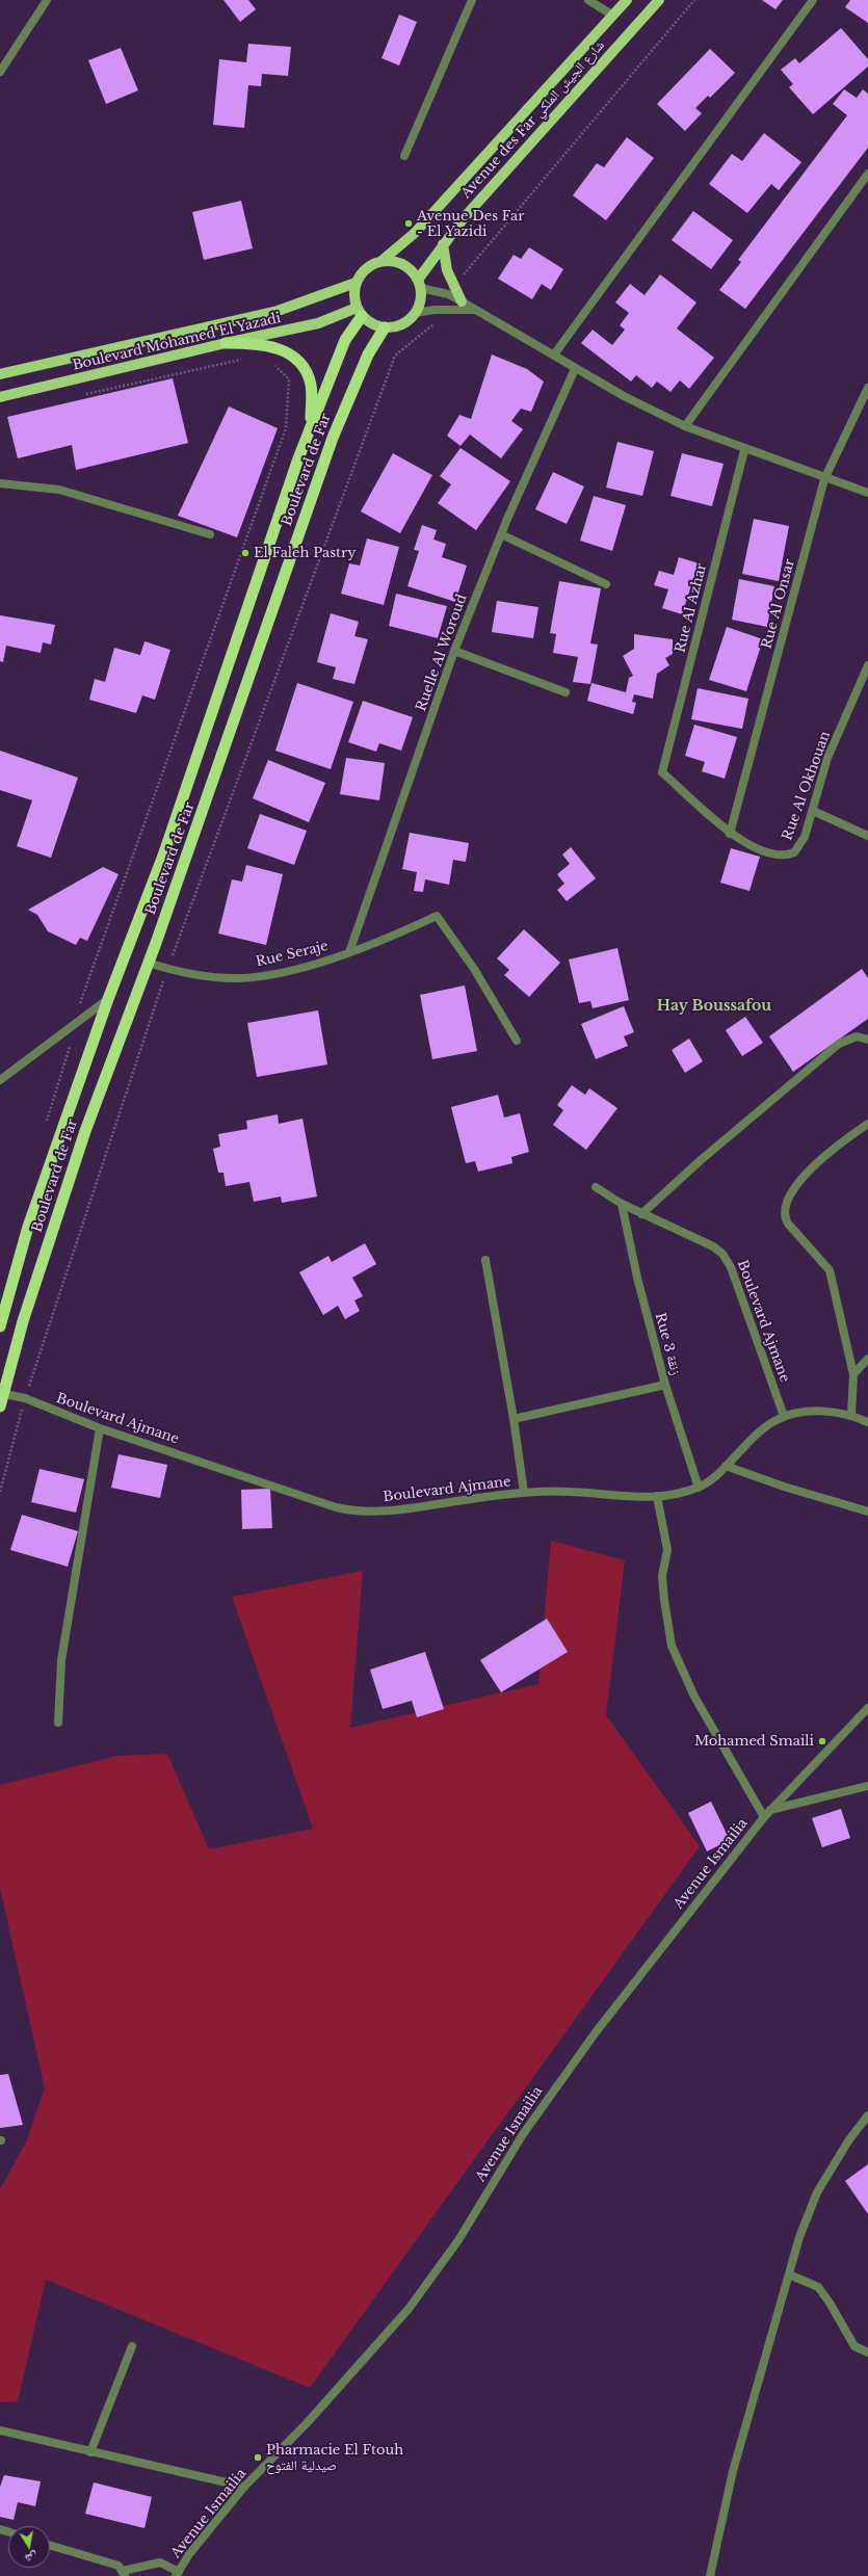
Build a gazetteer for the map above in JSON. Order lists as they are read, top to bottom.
{
  "streets": {
    "highway": ["Boulevard de Far"],
    "main road": ["Avenue des Far شارع الجيش الملكي", "Boulevard Mohamed El Yazadi"],
    "street": [
      "Rue Al Onsar",
      "Rue Al Azhar",
      "Ruelle Al Woroud",
      "Rue Al Okhouan",
      "Rue Seraje",
      "Boulevard Ajmane",
      "Rue 3 زنقة",
      "Avenue Ismailia"
    ]
  },
  "crossings": [
    ["Avenue des Far شارع الجيش الملكي", "Boulevard Mohamed El Yazadi"],
    ["Avenue des Far شارع الجيش الملكي", "Boulevard de Far"],
    ["Boulevard Mohamed El Yazadi", "Boulevard de Far"],
    ["Boulevard de Far", "Rue Seraje"],
    ["Boulevard de Far", "Boulevard Ajmane"],
    ["Rue Al Onsar", "Rue Al Azhar"],
    ["Rue Al Onsar", "Rue Al Okhouan"],
    ["Rue Al Azhar", "Rue Al Okhouan"],
    ["Ruelle Al Woroud", "Rue Seraje"],
    ["Boulevard Ajmane", "Rue 3 زنقة"]
  ],
  "districts": ["Hay Boussafou"],
  "places": [
    "Avenue Des Far - El Yazidi",
    "El Faleh Pastry",
    "Mohamed Smaili",
    "Pharmacie El Ftouh صيدلية الفتوح"
  ],
  "north": "bottom"
}
